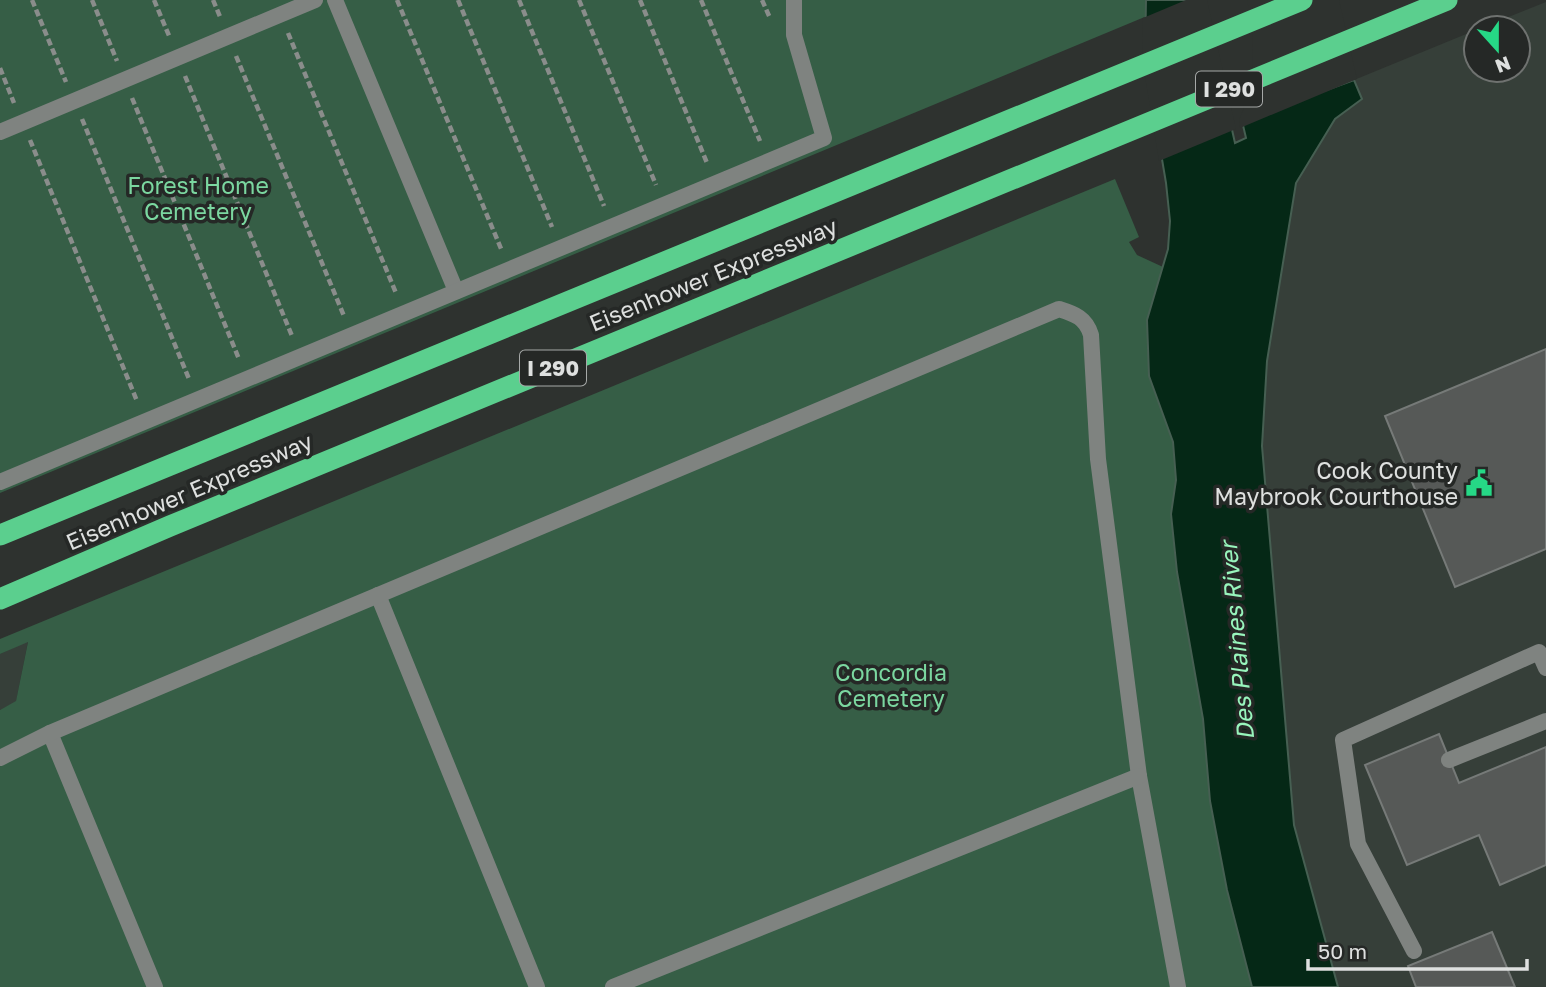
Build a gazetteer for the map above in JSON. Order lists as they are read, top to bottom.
{
  "streets": {
    "highway": ["I 290", "Eisenhower Expressway"]
  },
  "water": ["Des Plaines River"],
  "parks": ["Forest Home Cemetery", "Concordia Cemetery"],
  "places": {
    "public building": ["Cook County Maybrook Courthouse"]
  },
  "scale_bar": "50 m",
  "north": "bottom"
}
